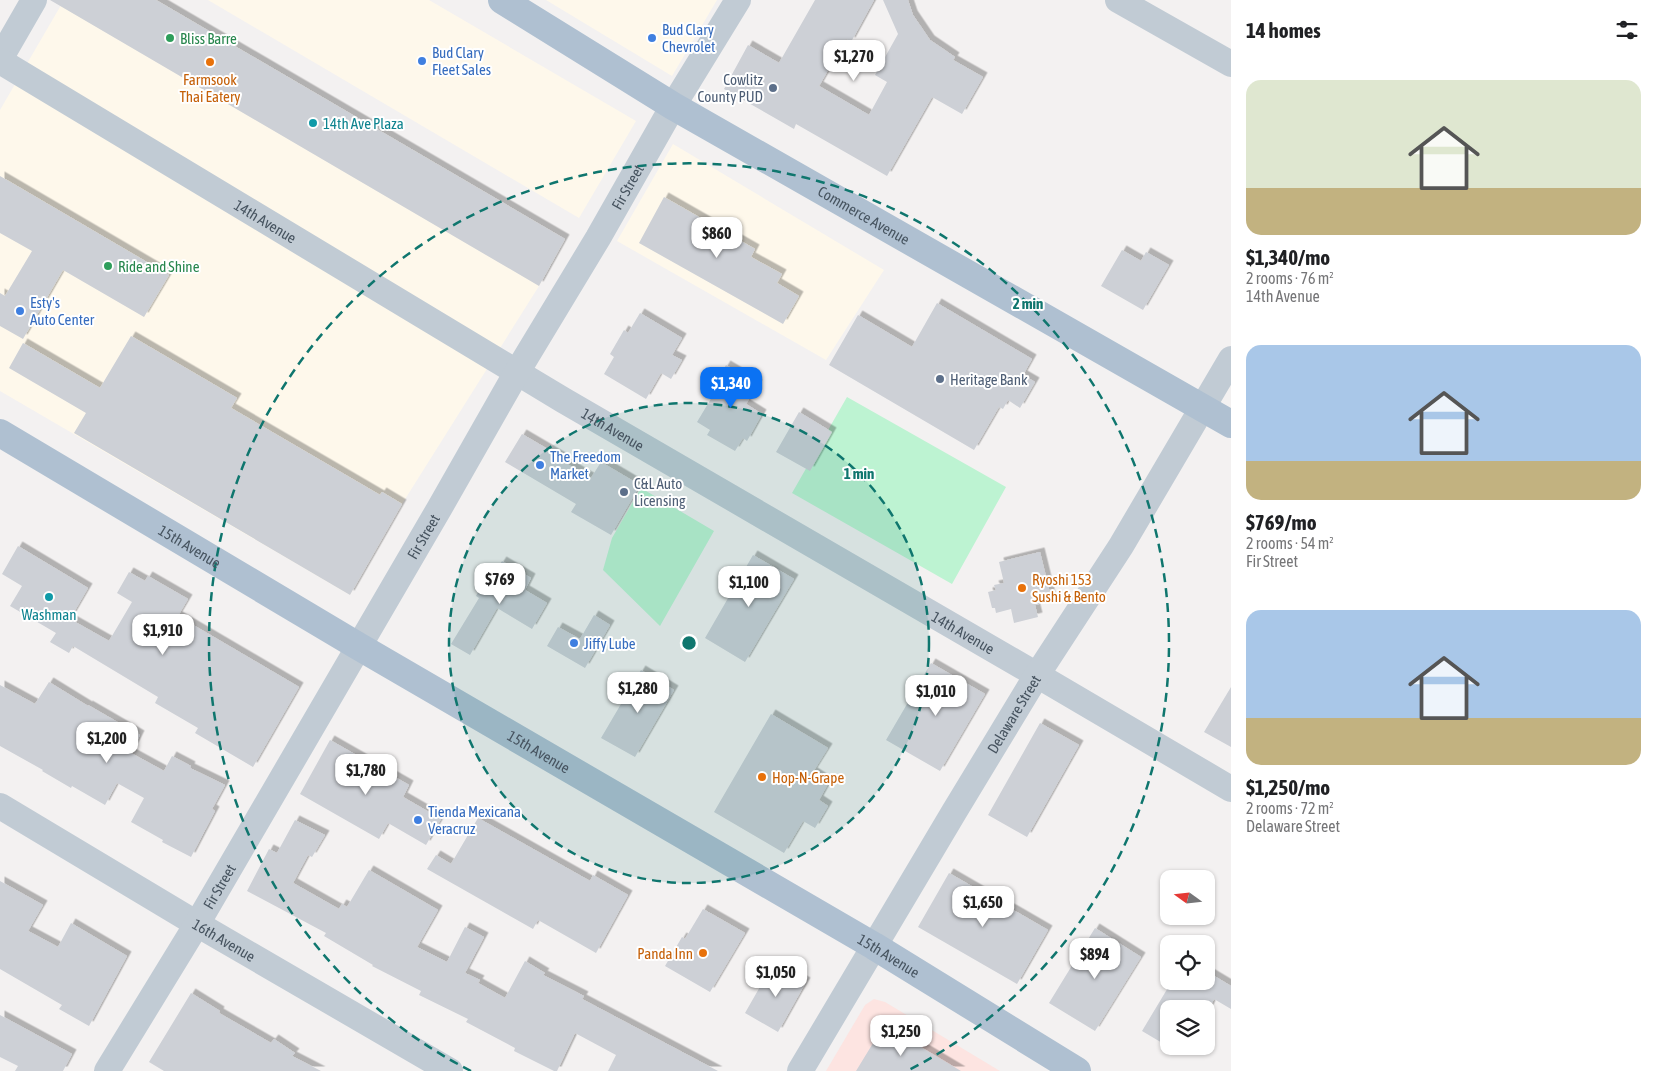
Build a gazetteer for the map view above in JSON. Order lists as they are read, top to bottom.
{
  "streets": {
    "main road": ["Commerce Avenue", "15th Avenue"],
    "street": [
      "Fir Street",
      "14th Avenue",
      "Delaware Street",
      "16th Avenue"
    ]
  },
  "crossings": [
    ["Fir Street", "Commerce Avenue"],
    ["Fir Street", "14th Avenue"],
    ["Fir Street", "15th Avenue"],
    ["Fir Street", "16th Avenue"],
    ["Commerce Avenue", "Delaware Street"],
    ["14th Avenue", "Delaware Street"],
    ["15th Avenue", "Delaware Street"]
  ],
  "places": [
    "Bliss Barre",
    "Bud Clary Chevrolet",
    "Bud Clary Fleet Sales",
    "Farmsook Thai Eatery",
    "Cowlitz County PUD",
    "14th Ave Plaza",
    "Ride and Shine",
    "Esty's Auto Center",
    "Heritage Bank",
    "The Freedom Market",
    "C&L Auto Licensing",
    "Ryoshi 153 Sushi & Bento",
    "Washman",
    "Jiffy Lube",
    "Hop-N-Grape",
    "Tienda Mexicana Veracruz",
    "Panda Inn"
  ],
  "north": "left",
  "page": {
    "heading": "14 homes",
    "price": [
      "$1,270",
      "$860",
      "$1,340",
      "$769",
      "$1,100",
      "$1,910",
      "$1,280",
      "$1,010",
      "$1,200",
      "$1,780",
      "$1,650",
      "$894",
      "$1,050",
      "$1,250"
    ],
    "list": [
      {
        "name": "$1,340/mo",
        "note": "2 rooms · 76 m² · 14th Avenue"
      },
      {
        "name": "$769/mo",
        "note": "2 rooms · 54 m² · Fir Street"
      },
      {
        "name": "$1,250/mo",
        "note": "2 rooms · 72 m² · Delaware Street"
      }
    ]
  },
  "rings": ["2 min", "1 min"]
}
